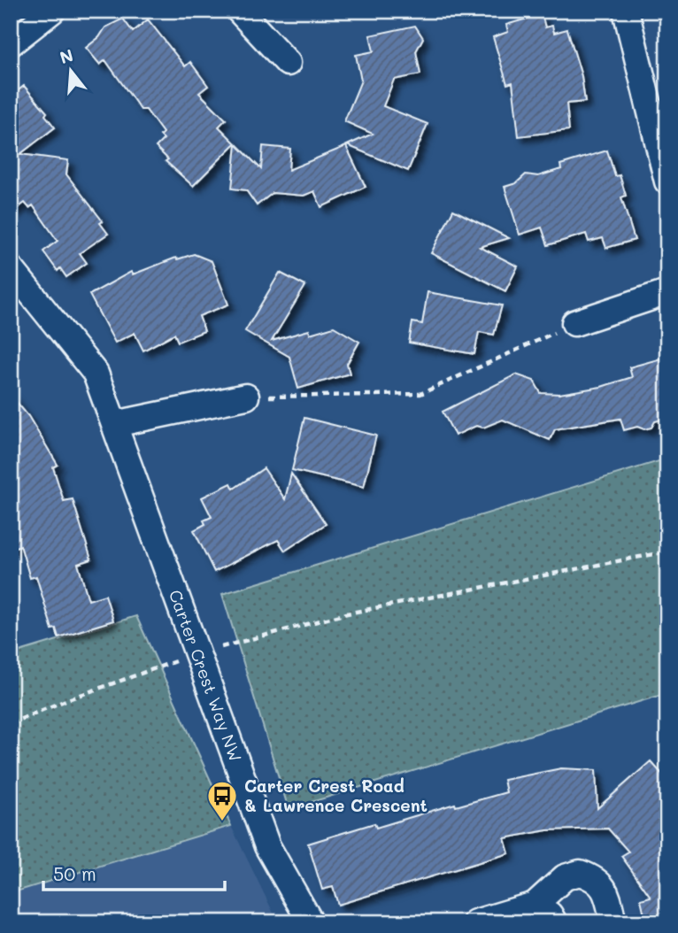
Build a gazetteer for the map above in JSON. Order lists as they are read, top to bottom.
{
  "streets": {
    "street": ["Carter Crest Way NW"]
  },
  "places": {
    "bus stop": ["Carter Crest Road & Lawrence Crescent"]
  },
  "scale_bar": "50 m",
  "north": "top"
}
